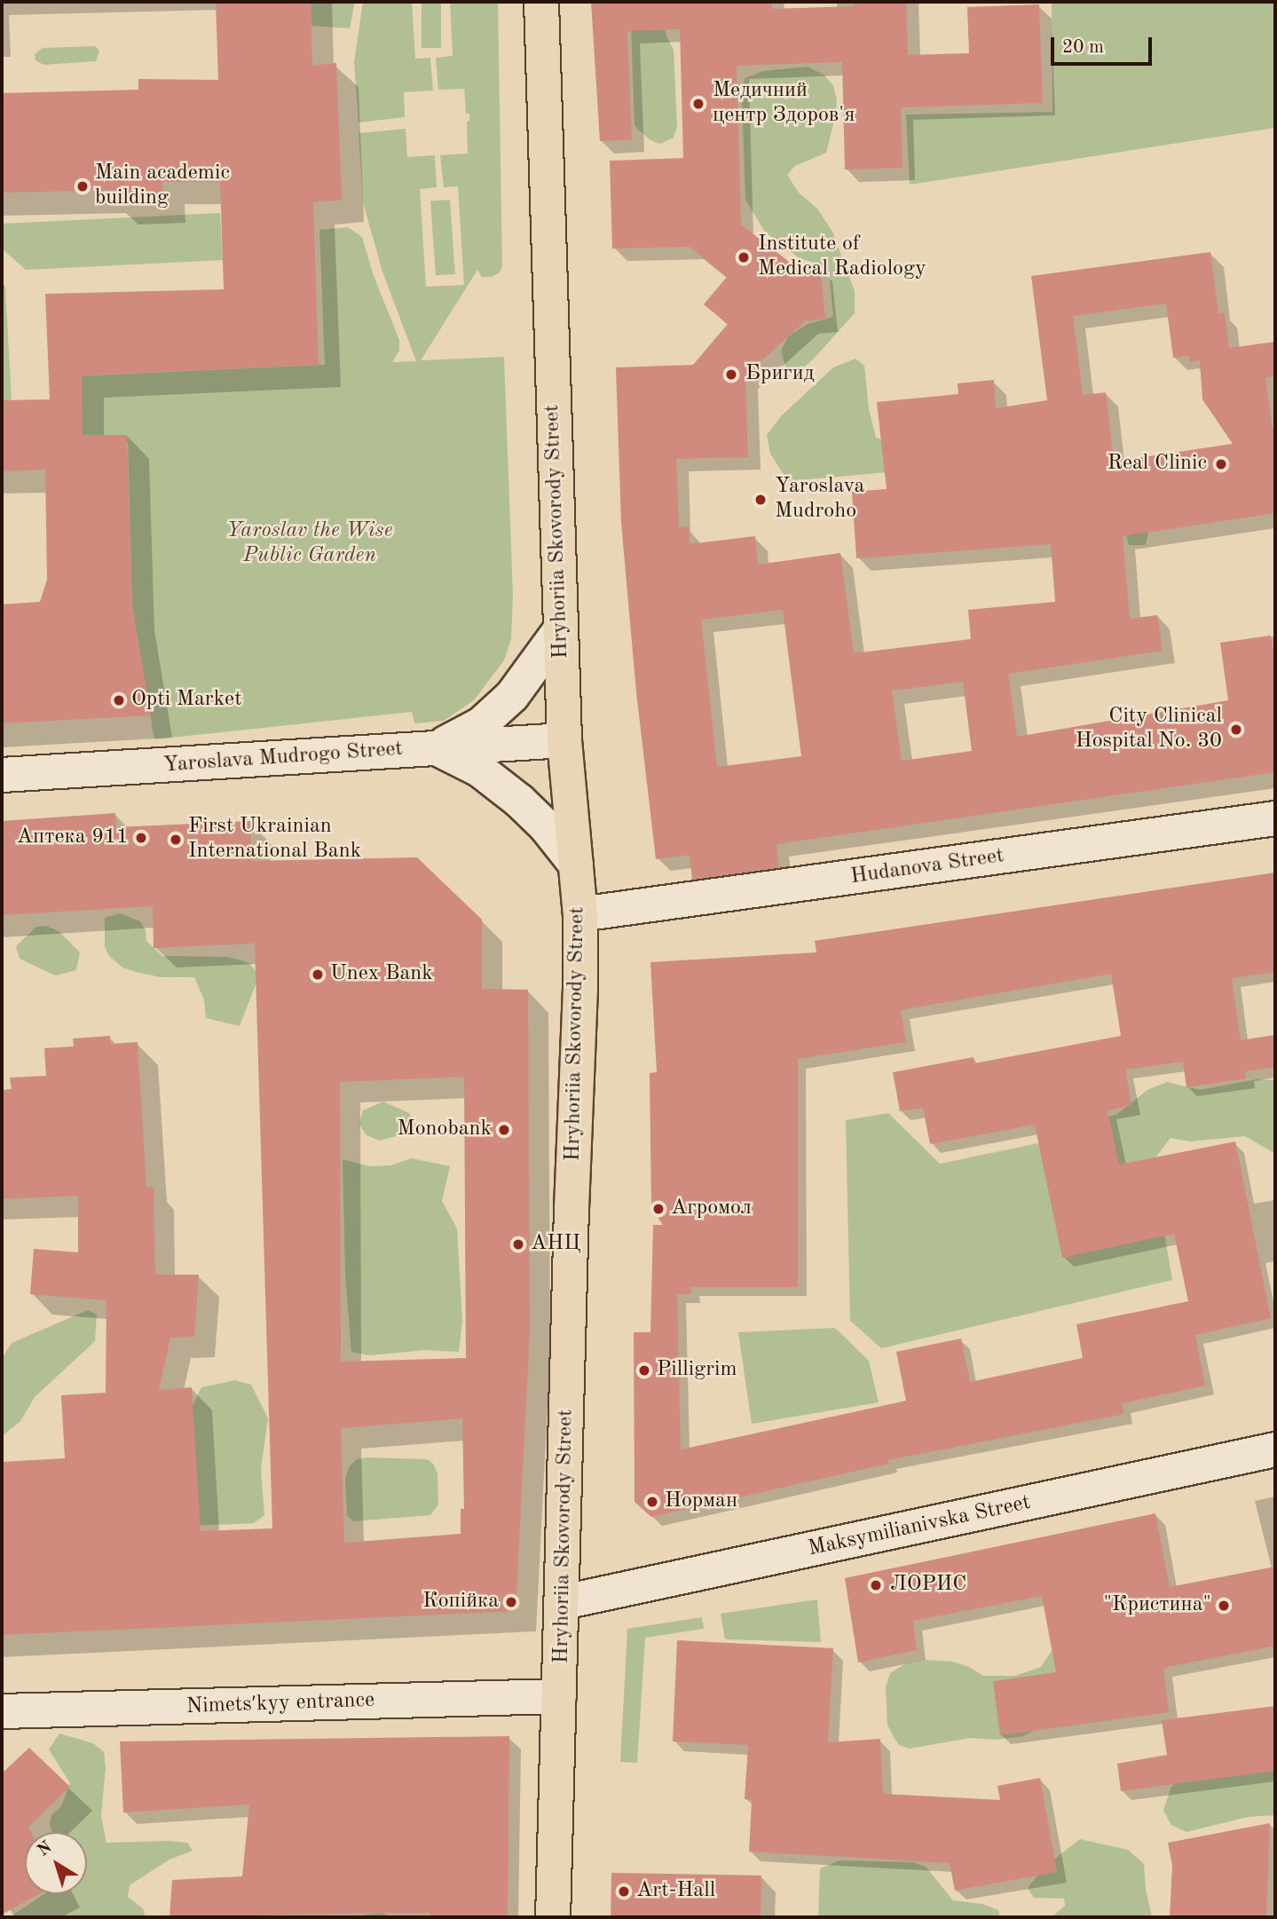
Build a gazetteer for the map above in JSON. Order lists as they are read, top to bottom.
{
  "streets": {
    "main road": ["Hryhoriia Skovorody Street"],
    "street": [
      "Yaroslava Mudrogo Street",
      "Hudanova Street",
      "Maksymilianivska Street",
      "Nimetsʹkyy entrance"
    ]
  },
  "crossings": [
    ["Hryhoriia Skovorody Street", "Yaroslava Mudrogo Street"],
    ["Hryhoriia Skovorody Street", "Hudanova Street"],
    ["Hryhoriia Skovorody Street", "Maksymilianivska Street"],
    ["Hryhoriia Skovorody Street", "Nimetsʹkyy entrance"]
  ],
  "parks": ["Yaroslav the Wise Public Garden"],
  "places": [
    "Медичний центр Здоров'я",
    "Main academic building",
    "Institute of Medical Radiology",
    "Бригид",
    "Real Clinic",
    "Yaroslava Mudroho",
    "Opti Market",
    "City Clinical Hospital No. 30",
    "Аптека 911",
    "First Ukrainian International Bank",
    "Unex Bank",
    "Monobank",
    "Агромол",
    "АНЦ",
    "Pilligrim",
    "Норман",
    "ЛОРИС",
    "Копійка",
    "\"Кристина\"",
    "Art-Hall"
  ],
  "scale_bar": "20 m",
  "north": "top left"
}
